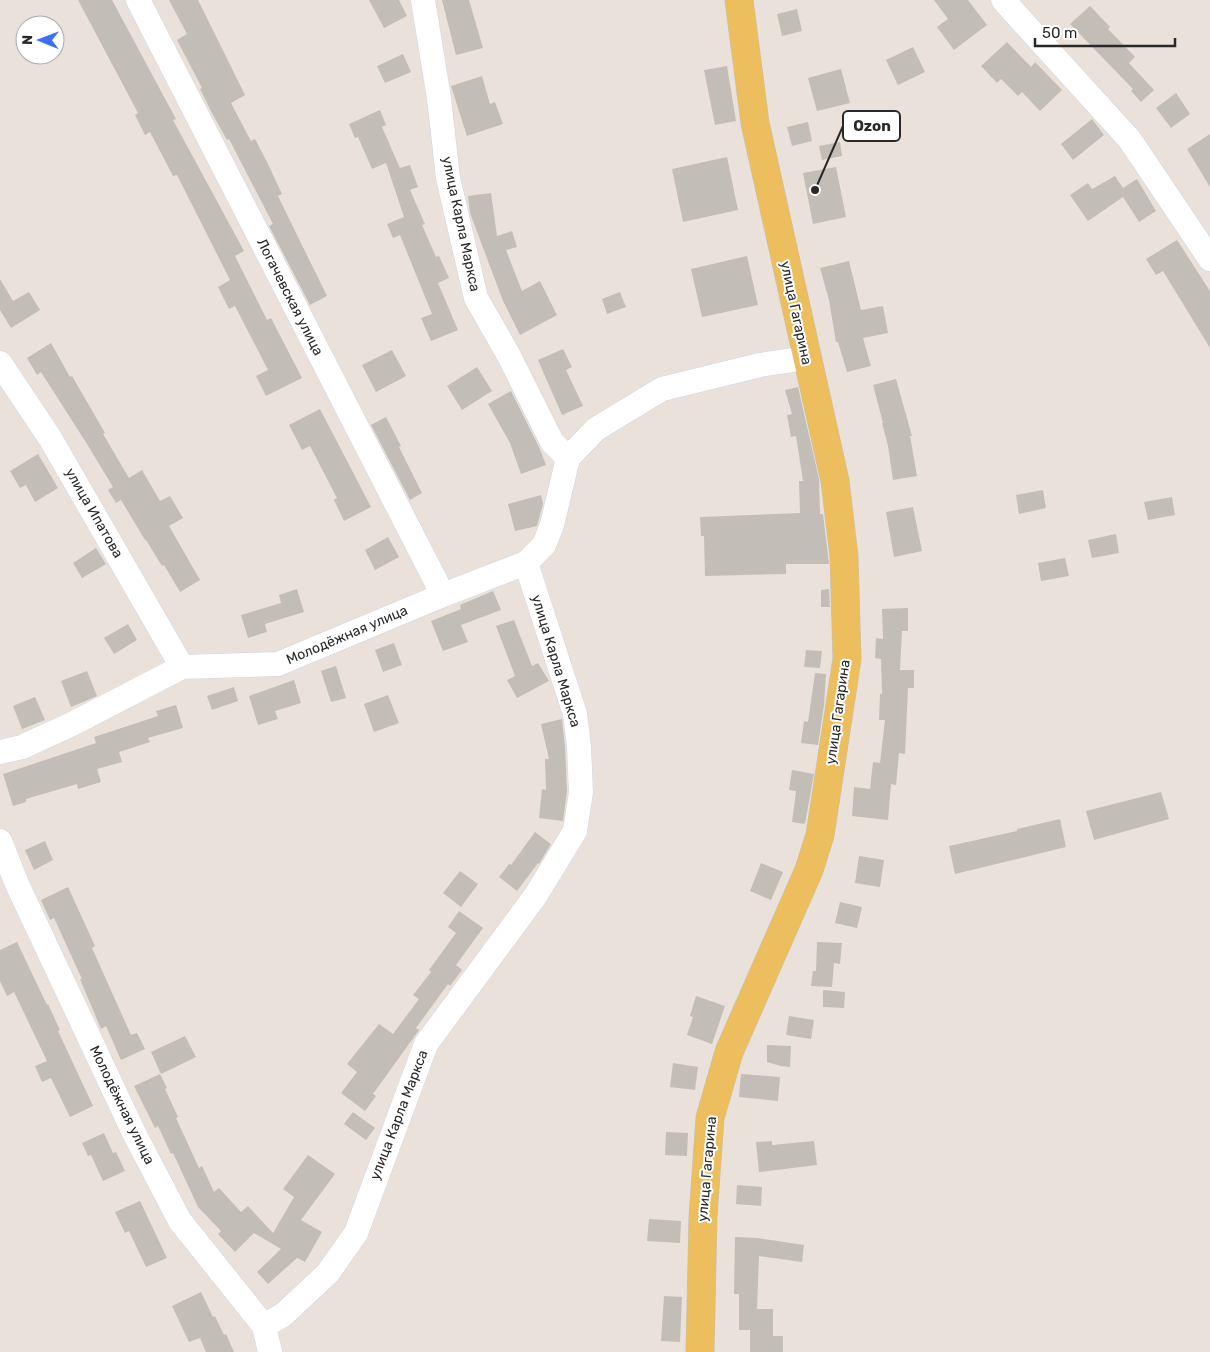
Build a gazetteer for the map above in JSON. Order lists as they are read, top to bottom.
{
  "streets": {
    "main road": ["улица Гагарина"],
    "street": [
      "улица Карла Маркса",
      "Логачевская улица",
      "улица Ипатова",
      "Молодёжная улица"
    ]
  },
  "crossings": [
    ["улица Карла Маркса", "Молодёжная улица"],
    ["Логачевская улица", "Молодёжная улица"],
    ["улица Ипатова", "Молодёжная улица"]
  ],
  "places": ["Ozon"],
  "scale_bar": "50 m",
  "north": "left"
}
